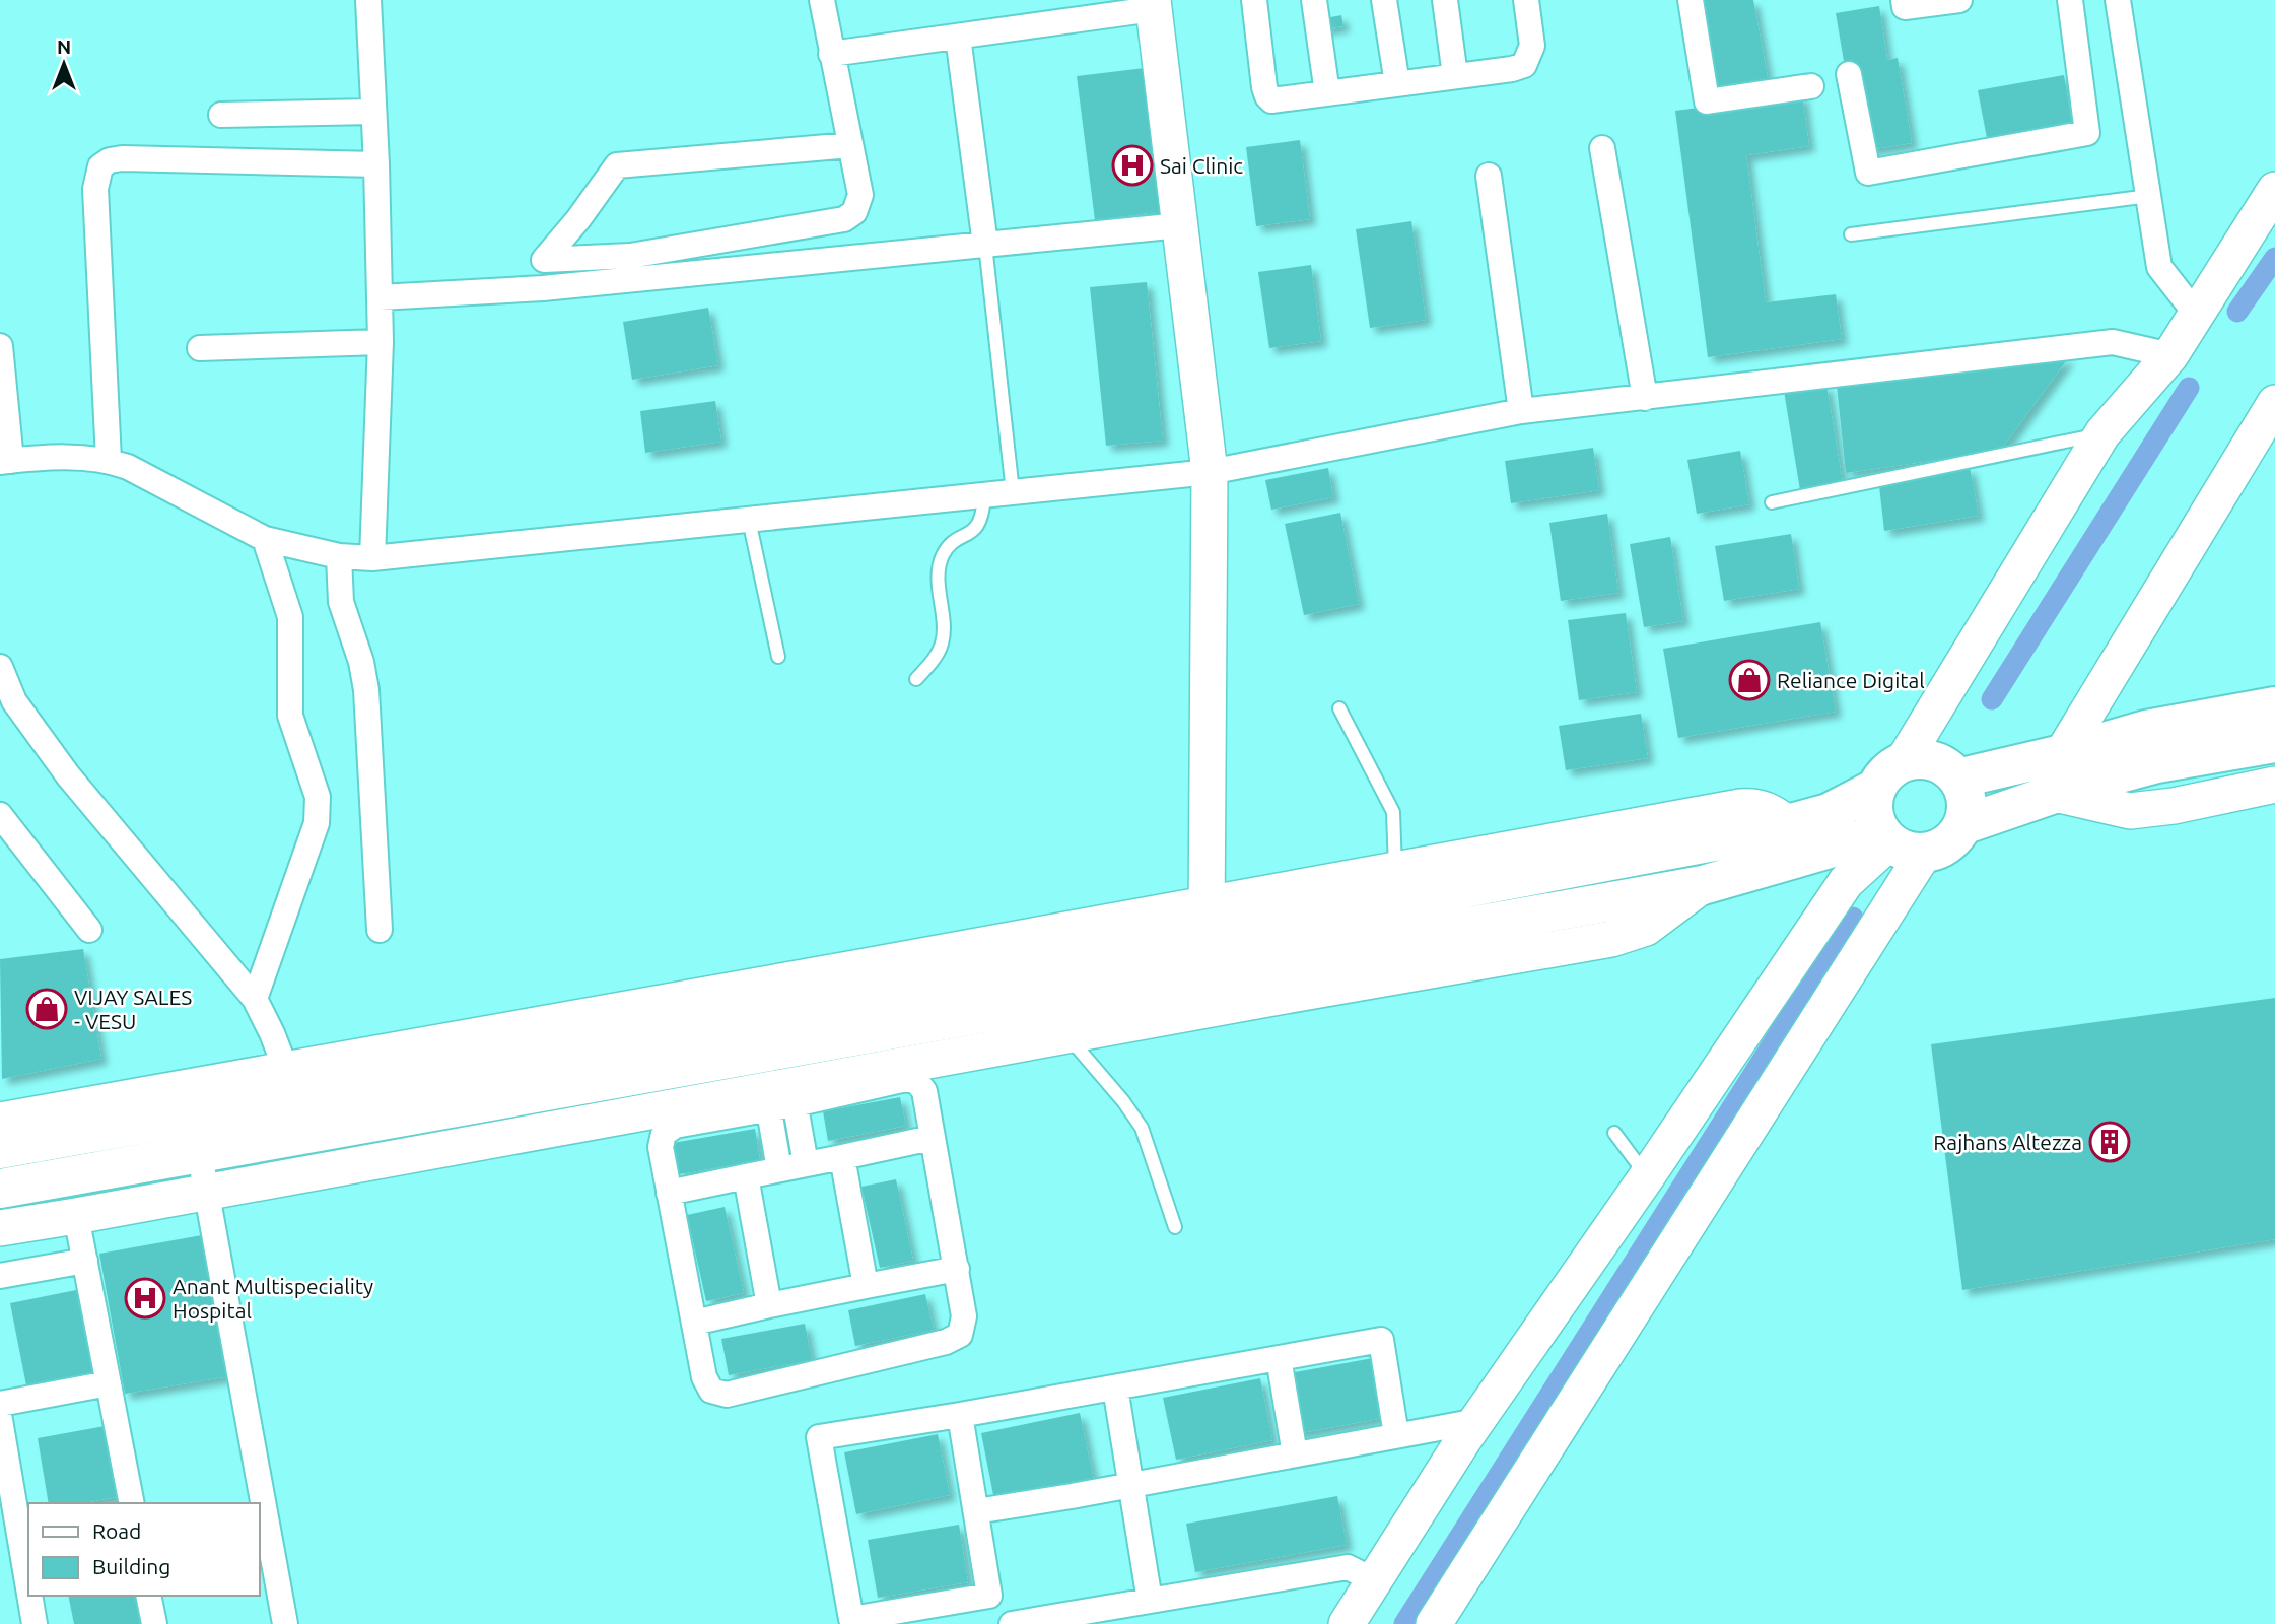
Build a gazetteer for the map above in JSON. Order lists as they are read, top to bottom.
{
  "places": {
    "hospital": ["Sai Clinic", "Anant Multispeciality Hospital"],
    "shop": ["Reliance Digital", "VIJAY SALES - VESU"],
    "building": ["Rajhans Altezza"]
  },
  "legend": ["Road", "Building"],
  "north": "top"
}
